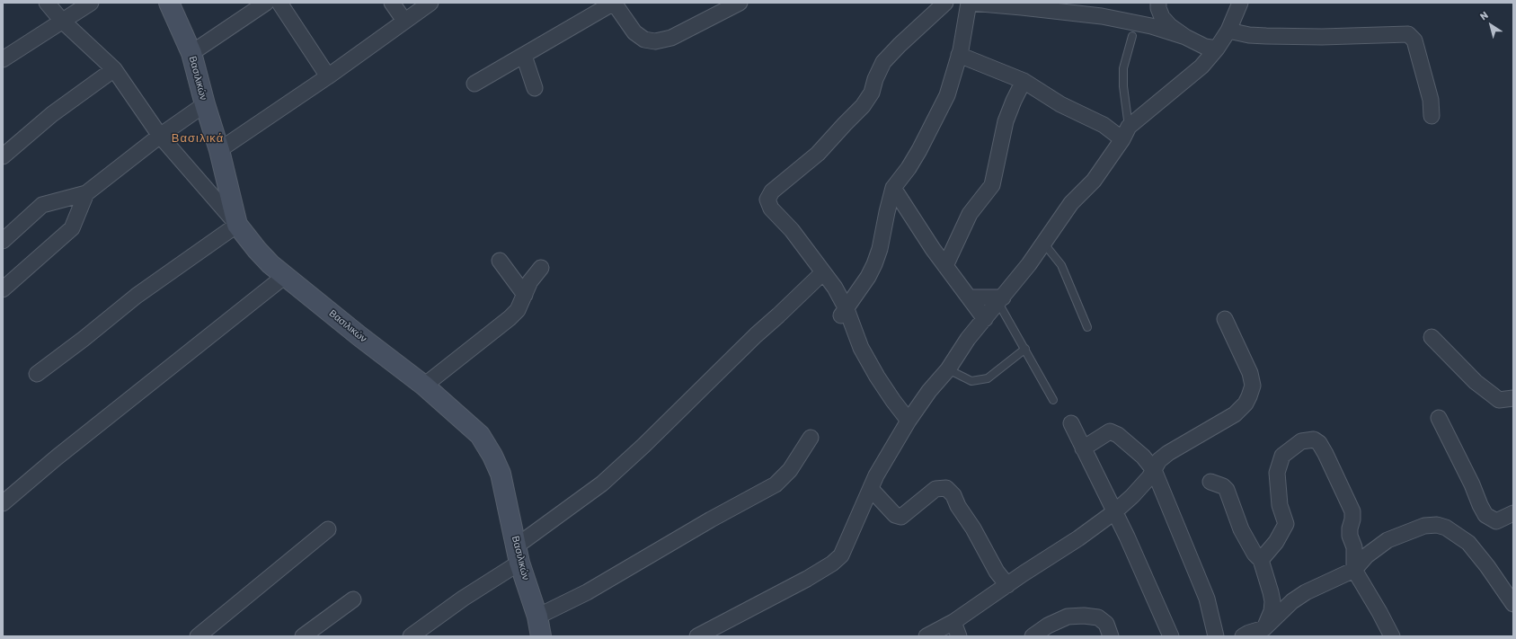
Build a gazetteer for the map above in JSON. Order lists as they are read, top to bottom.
{
  "streets": {
    "street": ["Βασιλικών"]
  },
  "districts": ["Βασιλικά"],
  "north": "top left"
}
